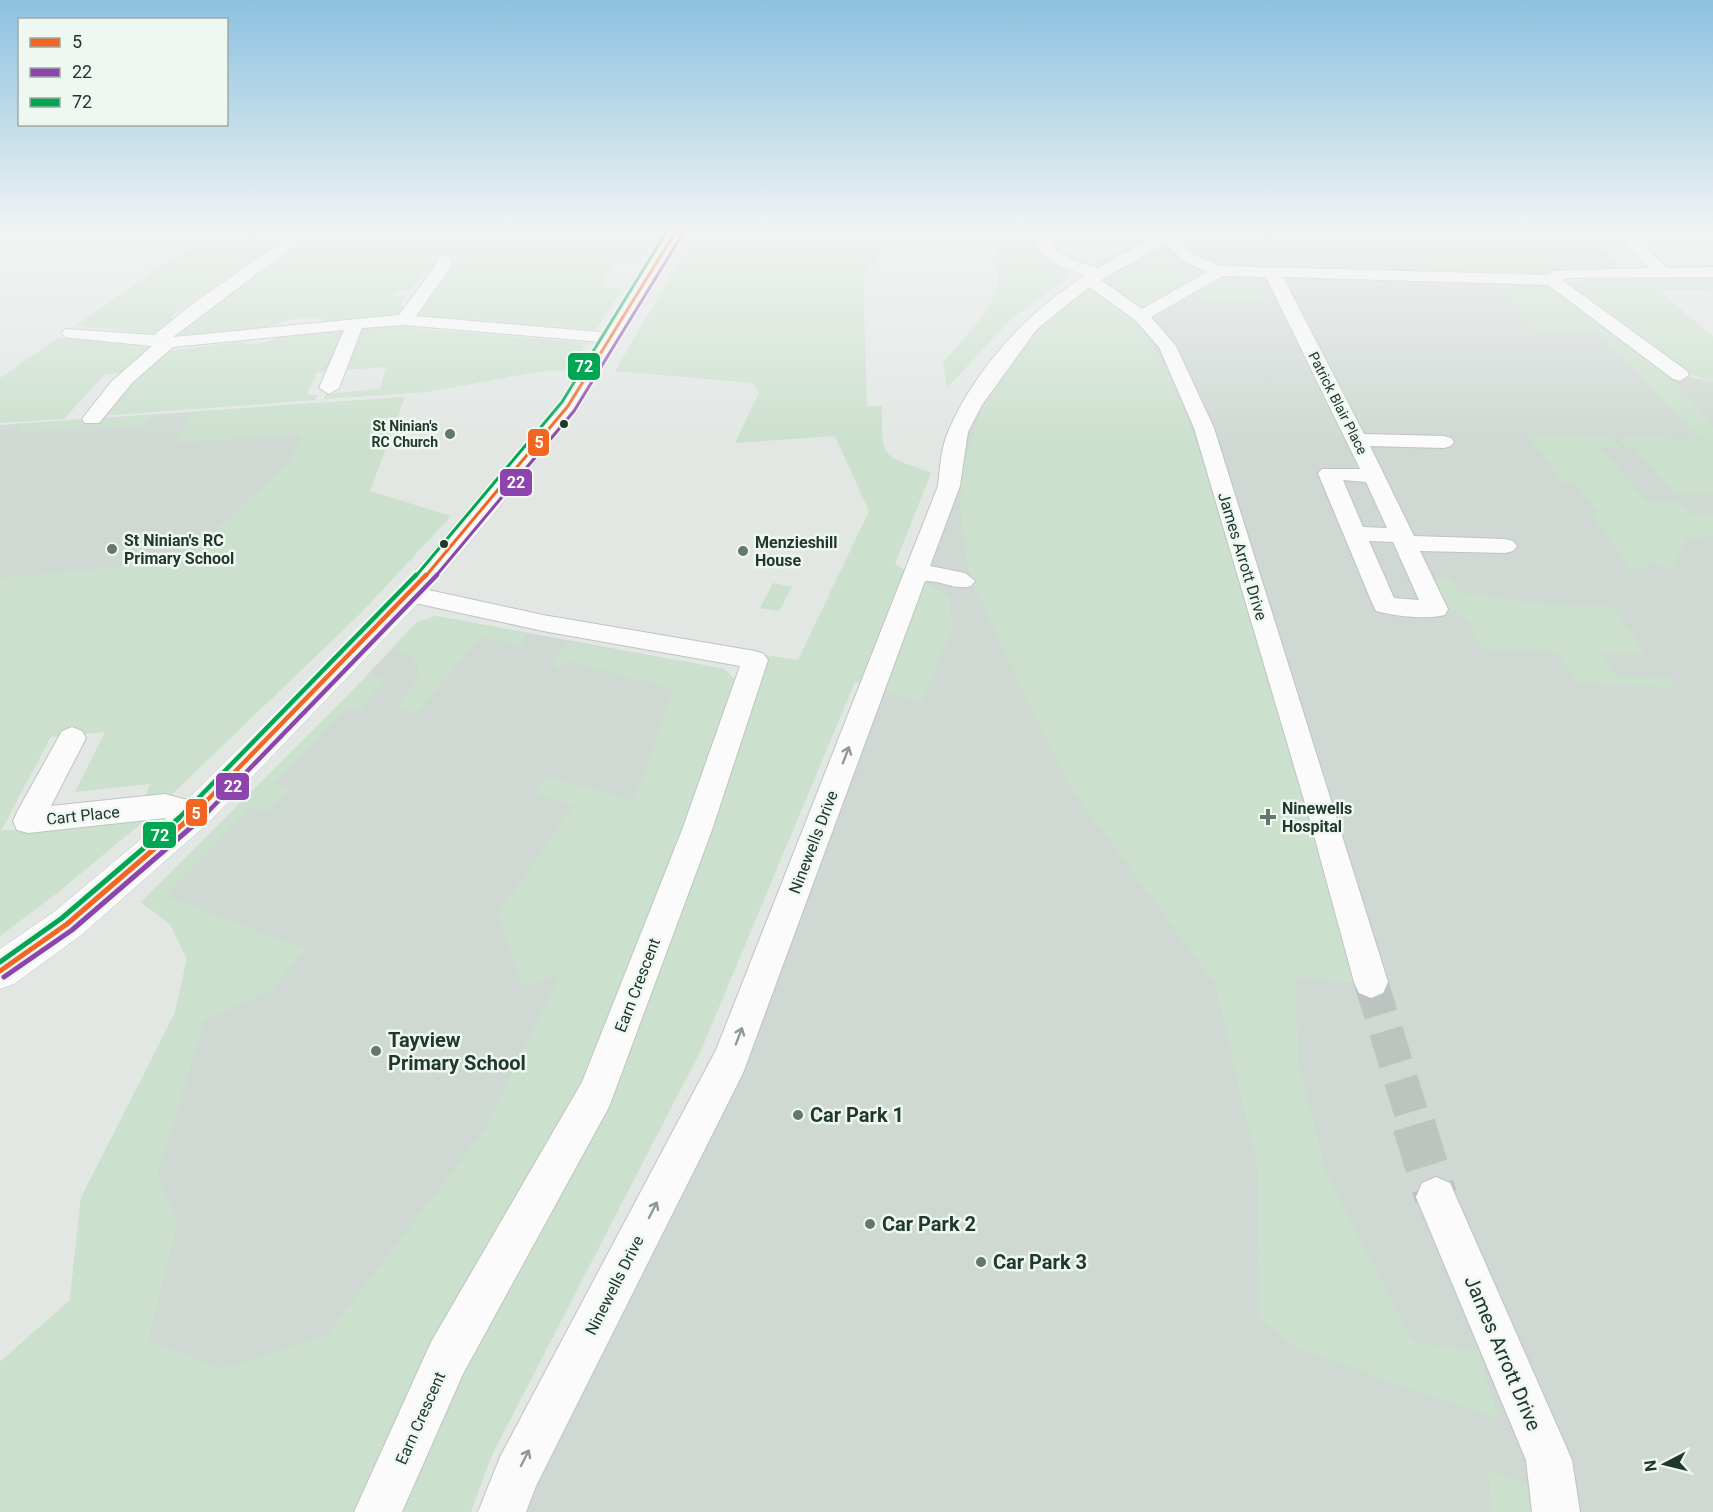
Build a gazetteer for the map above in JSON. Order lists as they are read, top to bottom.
{
  "streets": {
    "street": [
      "Patrick Blair Place",
      "James Arrott Drive",
      "Cart Place",
      "Ninewells Drive",
      "Earn Crescent"
    ]
  },
  "one_way": ["Ninewells Drive"],
  "places": {
    "other": [
      "St Ninian's RC Church",
      "St Ninian's RC Primary School",
      "Menzieshill House",
      "Tayview Primary School",
      "Car Park 1",
      "Car Park 2",
      "Car Park 3"
    ],
    "health": ["Ninewells Hospital"]
  },
  "lines": ["transit line 5", "transit line 22", "transit line 72"],
  "legend": ["5", "22", "72"],
  "north": "left"
}
